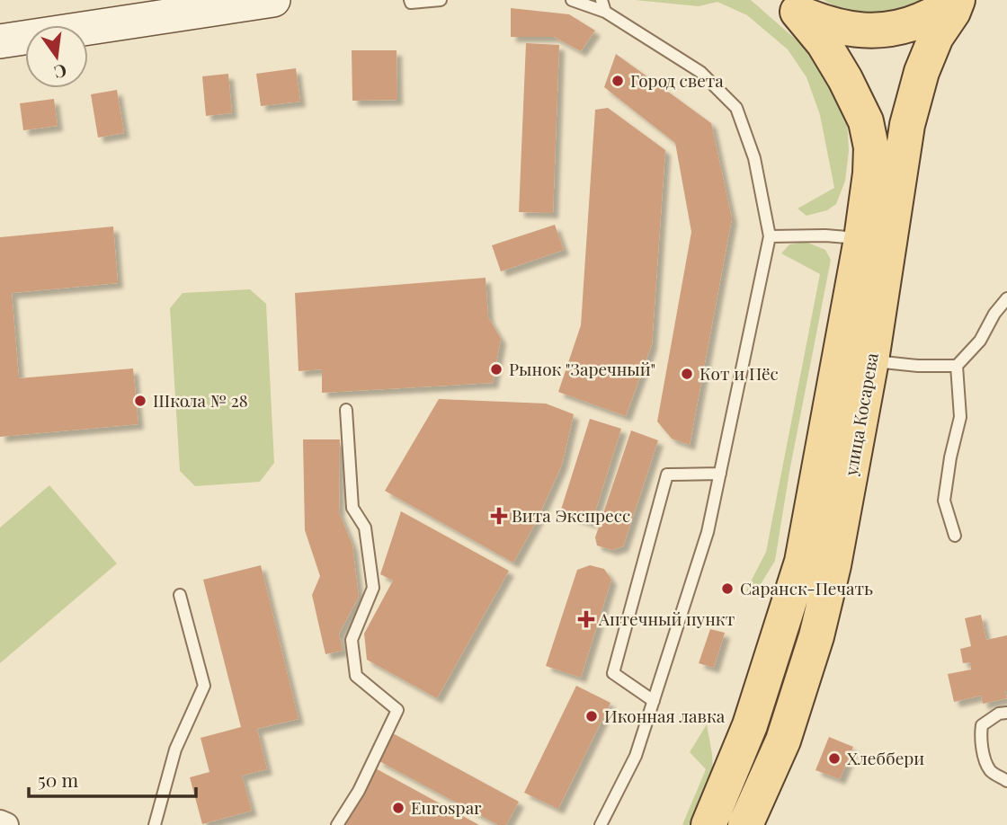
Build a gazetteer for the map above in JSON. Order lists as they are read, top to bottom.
{
  "streets": {
    "main road": ["улица Косарева"]
  },
  "places": {
    "other": [
      "Город света",
      "Рынок \"Заречный\"",
      "Кот и Пёс",
      "Школа № 28",
      "Саранск-Печать",
      "Иконная лавка",
      "Хлеббери",
      "Eurospar"
    ],
    "health": ["Вита Экспресс", "Аптечный пункт"]
  },
  "scale_bar": "50 m",
  "north": "bottom"
}
